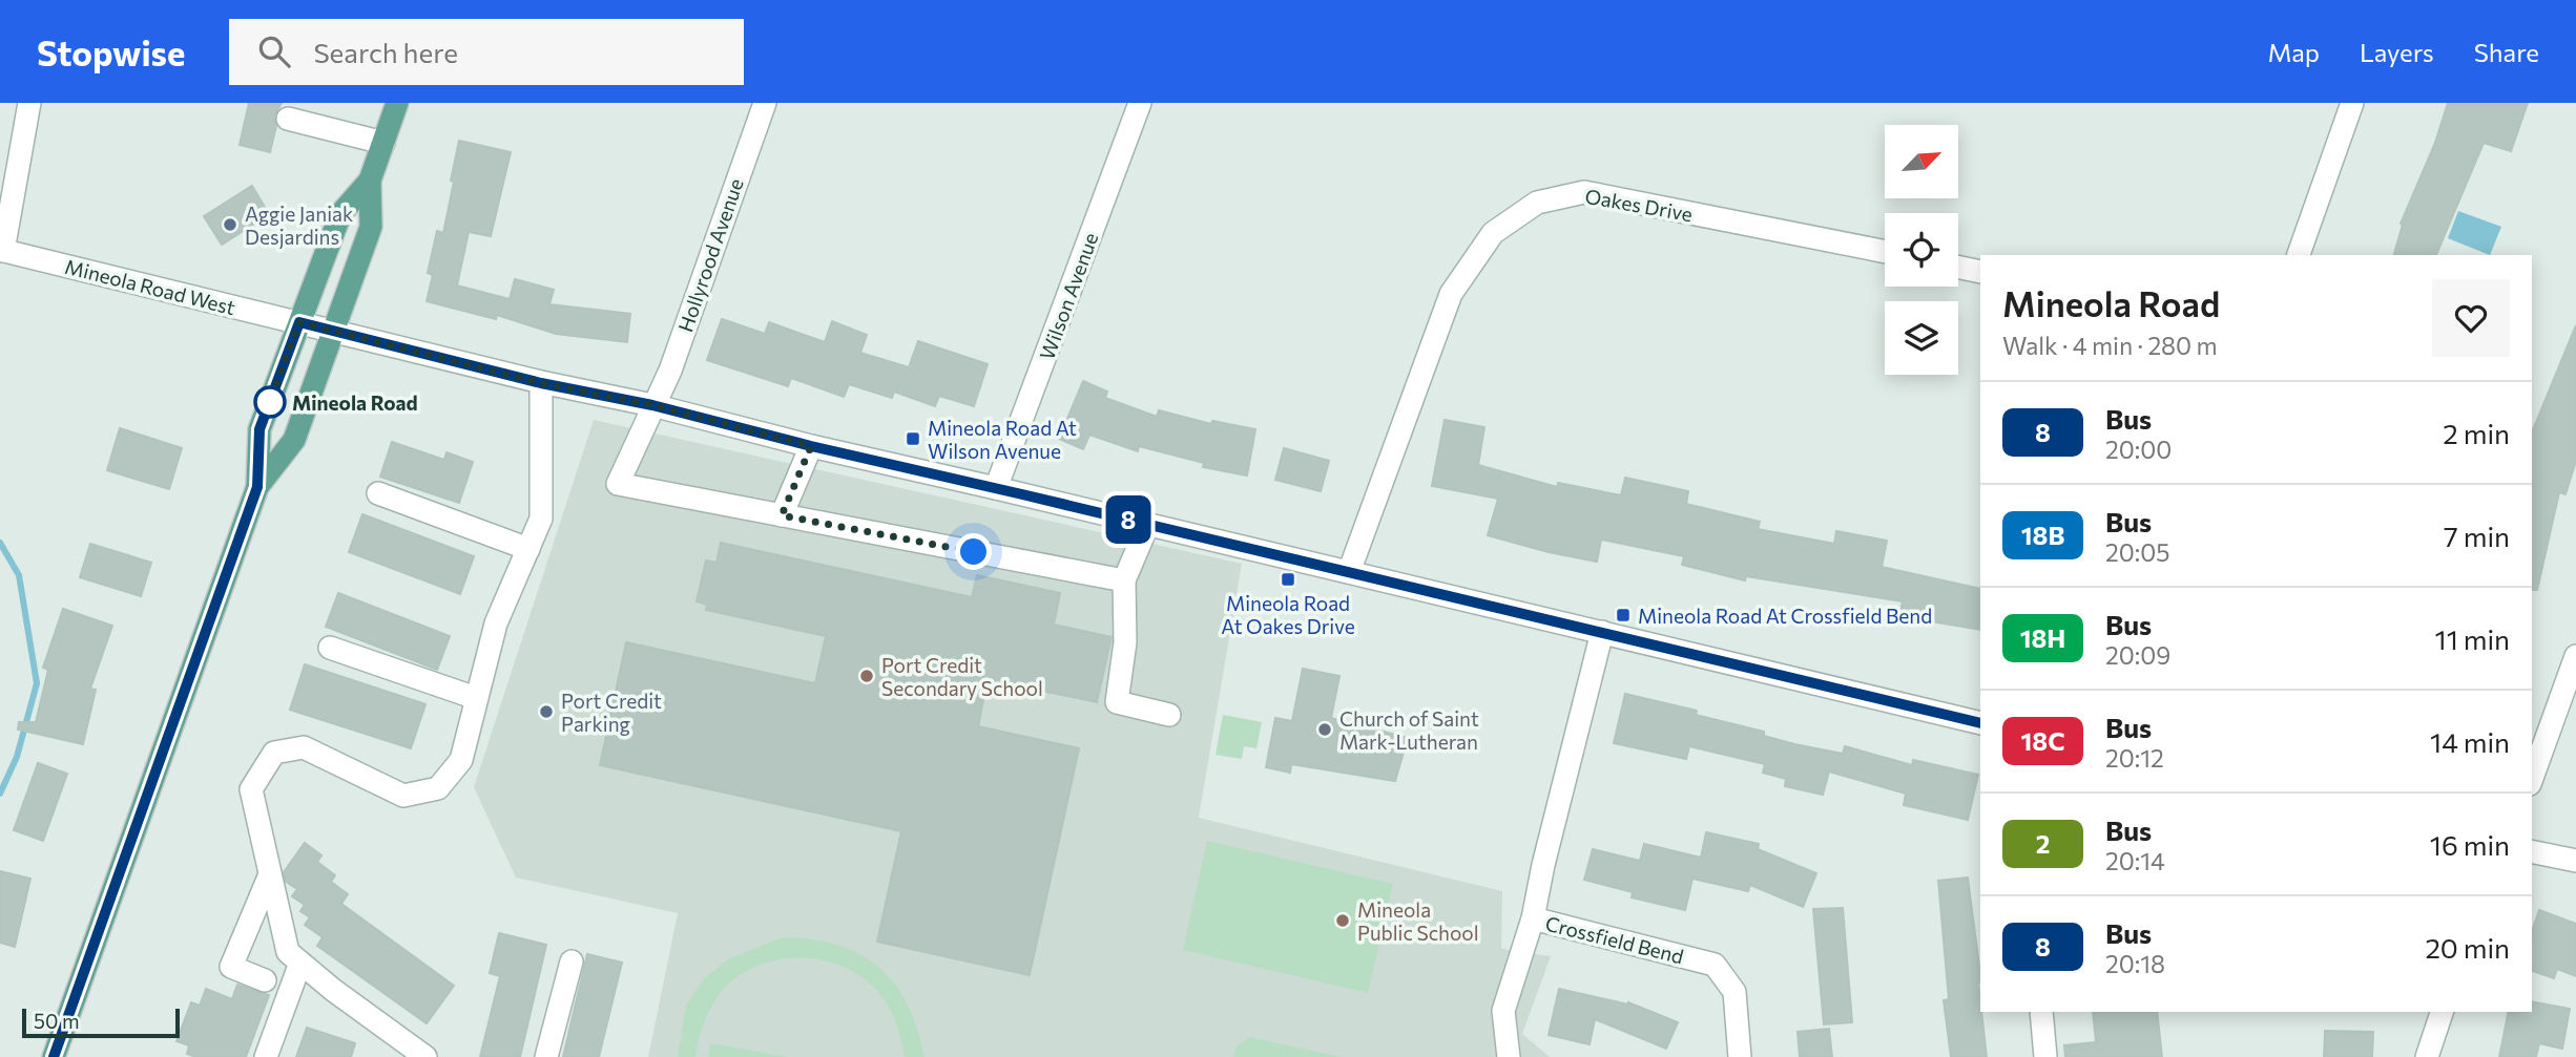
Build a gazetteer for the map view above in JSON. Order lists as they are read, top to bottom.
{
  "streets": {
    "street": [
      "Oakes Drive",
      "Hollyrood Avenue",
      "Mineola Road West",
      "Wilson Avenue",
      "Crossfield Bend"
    ]
  },
  "places": {
    "other": [
      "Aggie Janiak Desjardins",
      "Mineola Road",
      "Port Credit Secondary School",
      "Port Credit Parking",
      "Church of Saint Mark-Lutheran",
      "Mineola Public School"
    ],
    "transit": ["Mineola Road At Wilson Avenue", "Mineola Road At Oakes Drive", "Mineola Road At Crossfield Bend"]
  },
  "lines": ["bus line 8"],
  "scale_bar": "50 m",
  "north": "top right",
  "page": {
    "header": "Stopwise",
    "search": "Search here",
    "nav": ["Map", "Layers", "Share"],
    "on_map": "8",
    "heading": ["Mineola Road", "Walk · 4 min · 280 m"],
    "list": [
      {
        "mark": "8",
        "name": "Bus",
        "note": "20:00",
        "value": "2 min"
      },
      {
        "mark": "18B",
        "name": "Bus",
        "note": "20:05",
        "value": "7 min"
      },
      {
        "mark": "18H",
        "name": "Bus",
        "note": "20:09",
        "value": "11 min"
      },
      {
        "mark": "18C",
        "name": "Bus",
        "note": "20:12",
        "value": "14 min"
      },
      {
        "mark": "2",
        "name": "Bus",
        "note": "20:14",
        "value": "16 min"
      },
      {
        "mark": "8",
        "name": "Bus",
        "note": "20:18",
        "value": "20 min"
      }
    ],
    "scale": "50 m"
  }
}
